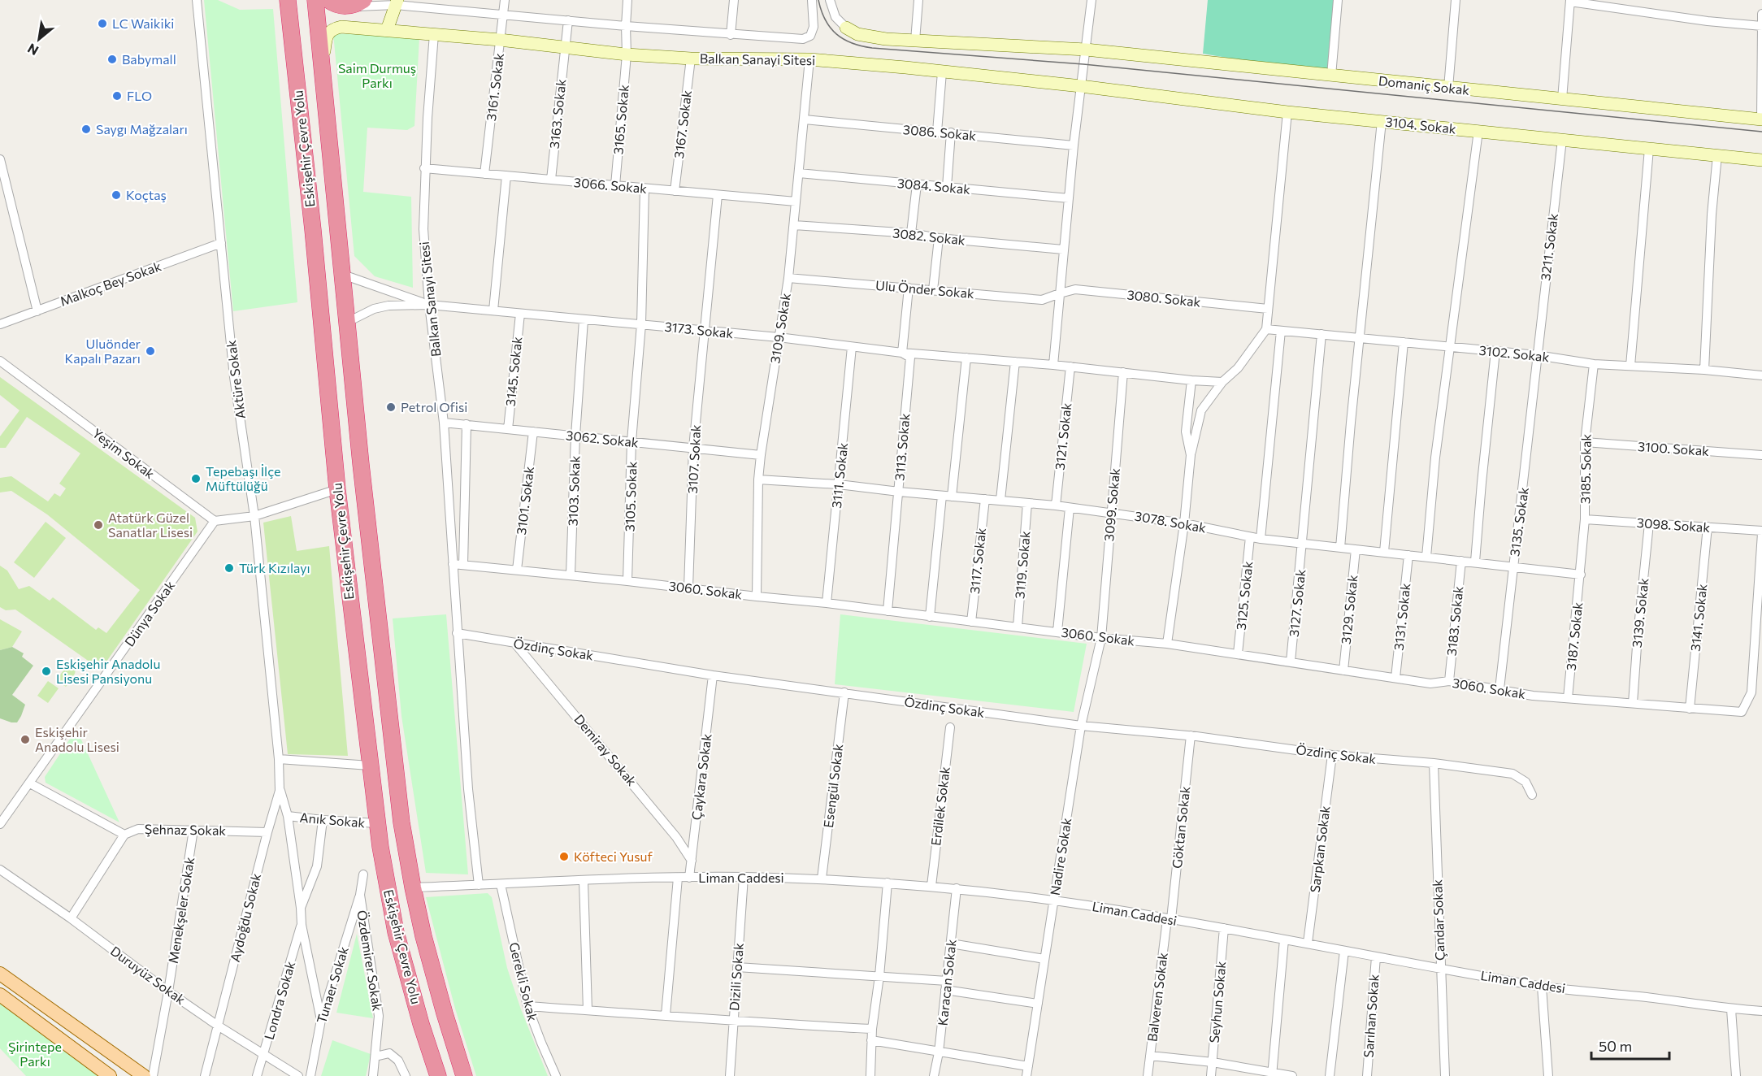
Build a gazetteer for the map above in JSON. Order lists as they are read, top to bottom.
{
  "streets": {
    "highway": ["Eskişehir Çevre Yolu"],
    "street": [
      "Balkan Sanayi Sitesi",
      "Domaniç Sokak",
      "3161. Sokak",
      "3163. Sokak",
      "3165. Sokak",
      "3167. Sokak",
      "3104. Sokak",
      "3086. Sokak",
      "3066. Sokak",
      "3084. Sokak",
      "3082. Sokak",
      "3211. Sokak",
      "Malkoç Bey Sokak",
      "Ulu Önder Sokak",
      "3080. Sokak",
      "3109. Sokak",
      "3173. Sokak",
      "3102. Sokak",
      "3145. Sokak",
      "Aktüre Sokak",
      "3121. Sokak",
      "3062. Sokak",
      "3113. Sokak",
      "3100. Sokak",
      "Yeşim Sokak",
      "3107. Sokak",
      "3185. Sokak",
      "3111. Sokak",
      "3103. Sokak",
      "3105. Sokak",
      "3101. Sokak",
      "3099. Sokak",
      "3078. Sokak",
      "3135. Sokak",
      "3098. Sokak",
      "3117. Sokak",
      "3119. Sokak",
      "3060. Sokak",
      "3125. Sokak",
      "3127. Sokak",
      "3129. Sokak",
      "3139. Sokak",
      "Dünya Sokak",
      "3131. Sokak",
      "3141. Sokak",
      "3183. Sokak",
      "3187. Sokak",
      "Özdinç Sokak",
      "Demiray Sokak",
      "Çaykara Sokak",
      "Esengül Sokak",
      "Erdilek Sokak",
      "Anık Sokak",
      "Göktan Sokak",
      "Şehnaz Sokak",
      "Sarpkan Sokak",
      "Nadire Sokak",
      "Liman Caddesi",
      "Menekşeler Sokak",
      "Aydoğdu Sokak",
      "Çandar Sokak",
      "Özdemirer Sokak",
      "Duruyüz Sokak",
      "Dizili Sokak",
      "Gerekli Sokak",
      "Karacan Sokak",
      "Tunaer Sokak",
      "Balveren Sokak",
      "Londra Sokak",
      "Seyhun Sokak",
      "Sarıhan Sokak"
    ]
  },
  "crossings": [
    ["Balkan Sanayi Sitesi", "3161. Sokak"],
    ["Balkan Sanayi Sitesi", "3163. Sokak"],
    ["Balkan Sanayi Sitesi", "3165. Sokak"],
    ["Balkan Sanayi Sitesi", "3167. Sokak"],
    ["Balkan Sanayi Sitesi", "3104. Sokak"],
    ["Balkan Sanayi Sitesi", "Eskişehir Çevre Yolu"],
    ["Balkan Sanayi Sitesi", "3066. Sokak"],
    ["Balkan Sanayi Sitesi", "3109. Sokak"],
    ["Balkan Sanayi Sitesi", "3173. Sokak"],
    ["Balkan Sanayi Sitesi", "3062. Sokak"],
    ["Balkan Sanayi Sitesi", "3060. Sokak"],
    ["3161. Sokak", "3066. Sokak"],
    ["3163. Sokak", "3066. Sokak"],
    ["3165. Sokak", "3066. Sokak"],
    ["3167. Sokak", "3066. Sokak"],
    ["3104. Sokak", "3211. Sokak"],
    ["3086. Sokak", "3109. Sokak"],
    ["Eskişehir Çevre Yolu", "3173. Sokak"],
    ["Eskişehir Çevre Yolu", "Anık Sokak"],
    ["Eskişehir Çevre Yolu", "Liman Caddesi"],
    ["3066. Sokak", "3109. Sokak"],
    ["3066. Sokak", "3107. Sokak"],
    ["3066. Sokak", "3105. Sokak"],
    ["3084. Sokak", "3109. Sokak"],
    ["3082. Sokak", "3109. Sokak"],
    ["3211. Sokak", "3102. Sokak"],
    ["3211. Sokak", "3135. Sokak"],
    ["Malkoç Bey Sokak", "Aktüre Sokak"],
    ["Ulu Önder Sokak", "3080. Sokak"],
    ["Ulu Önder Sokak", "3109. Sokak"],
    ["Ulu Önder Sokak", "3113. Sokak"],
    ["3109. Sokak", "3173. Sokak"],
    ["3109. Sokak", "3062. Sokak"],
    ["3109. Sokak", "3078. Sokak"],
    ["3109. Sokak", "3060. Sokak"],
    ["3173. Sokak", "3145. Sokak"],
    ["3173. Sokak", "3121. Sokak"],
    ["3173. Sokak", "3113. Sokak"],
    ["3173. Sokak", "3107. Sokak"],
    ["3173. Sokak", "3111. Sokak"],
    ["3173. Sokak", "3103. Sokak"],
    ["3173. Sokak", "3105. Sokak"],
    ["3173. Sokak", "3099. Sokak"],
    ["3102. Sokak", "3185. Sokak"],
    ["3102. Sokak", "3135. Sokak"],
    ["3102. Sokak", "3127. Sokak"],
    ["3145. Sokak", "3062. Sokak"],
    ["Aktüre Sokak", "Aydoğdu Sokak"],
    ["3121. Sokak", "3078. Sokak"],
    ["3062. Sokak", "3107. Sokak"],
    ["3062. Sokak", "3103. Sokak"],
    ["3062. Sokak", "3105. Sokak"],
    ["3062. Sokak", "3101. Sokak"],
    ["3113. Sokak", "3078. Sokak"],
    ["3113. Sokak", "3060. Sokak"],
    ["3100. Sokak", "3185. Sokak"],
    ["Yeşim Sokak", "Dünya Sokak"],
    ["3107. Sokak", "3060. Sokak"],
    ["3185. Sokak", "3078. Sokak"],
    ["3185. Sokak", "3098. Sokak"],
    ["3185. Sokak", "3187. Sokak"],
    ["3111. Sokak", "3078. Sokak"],
    ["3111. Sokak", "3060. Sokak"],
    ["3103. Sokak", "3060. Sokak"],
    ["3105. Sokak", "3060. Sokak"],
    ["3101. Sokak", "3060. Sokak"],
    ["3099. Sokak", "3078. Sokak"],
    ["3099. Sokak", "3060. Sokak"],
    ["3099. Sokak", "Nadire Sokak"],
    ["3078. Sokak", "3135. Sokak"],
    ["3078. Sokak", "3117. Sokak"],
    ["3078. Sokak", "3119. Sokak"],
    ["3078. Sokak", "3125. Sokak"],
    ["3078. Sokak", "3127. Sokak"],
    ["3078. Sokak", "3129. Sokak"],
    ["3078. Sokak", "3131. Sokak"],
    ["3078. Sokak", "3183. Sokak"],
    ["3078. Sokak", "3187. Sokak"],
    ["3135. Sokak", "3060. Sokak"],
    ["3098. Sokak", "3060. Sokak"],
    ["3098. Sokak", "3139. Sokak"],
    ["3098. Sokak", "3141. Sokak"],
    ["3117. Sokak", "3060. Sokak"],
    ["3119. Sokak", "3060. Sokak"],
    ["3060. Sokak", "3125. Sokak"],
    ["3060. Sokak", "3127. Sokak"],
    ["3060. Sokak", "3129. Sokak"],
    ["3060. Sokak", "3139. Sokak"],
    ["3060. Sokak", "3131. Sokak"],
    ["3060. Sokak", "3141. Sokak"],
    ["3060. Sokak", "3183. Sokak"],
    ["3060. Sokak", "3187. Sokak"],
    ["3060. Sokak", "Nadire Sokak"],
    ["Dünya Sokak", "Şehnaz Sokak"],
    ["Özdinç Sokak", "Demiray Sokak"],
    ["Özdinç Sokak", "Çaykara Sokak"],
    ["Özdinç Sokak", "Esengül Sokak"],
    ["Özdinç Sokak", "Göktan Sokak"],
    ["Özdinç Sokak", "Sarpkan Sokak"],
    ["Özdinç Sokak", "Nadire Sokak"],
    ["Özdinç Sokak", "Çandar Sokak"],
    ["Demiray Sokak", "Çaykara Sokak"],
    ["Çaykara Sokak", "Liman Caddesi"],
    ["Esengül Sokak", "Liman Caddesi"],
    ["Erdilek Sokak", "Liman Caddesi"],
    ["Anık Sokak", "Londra Sokak"],
    ["Göktan Sokak", "Liman Caddesi"],
    ["Göktan Sokak", "Balveren Sokak"],
    ["Şehnaz Sokak", "Menekşeler Sokak"],
    ["Şehnaz Sokak", "Aydoğdu Sokak"],
    ["Sarpkan Sokak", "Liman Caddesi"],
    ["Nadire Sokak", "Liman Caddesi"],
    ["Liman Caddesi", "Çandar Sokak"],
    ["Liman Caddesi", "Dizili Sokak"],
    ["Liman Caddesi", "Gerekli Sokak"],
    ["Liman Caddesi", "Karacan Sokak"],
    ["Liman Caddesi", "Balveren Sokak"],
    ["Liman Caddesi", "Seyhun Sokak"],
    ["Liman Caddesi", "Sarıhan Sokak"],
    ["Menekşeler Sokak", "Duruyüz Sokak"],
    ["Aydoğdu Sokak", "Duruyüz Sokak"],
    ["Özdemirer Sokak", "Tunaer Sokak"],
    ["Duruyüz Sokak", "Londra Sokak"],
    ["Tunaer Sokak", "Londra Sokak"]
  ],
  "parks": ["Saim Durmuş Parkı", "Şirintepe Parkı"],
  "places": [
    "LC Waikiki",
    "Babymall",
    "FLO",
    "Saygı Mağzaları",
    "Koçtaş",
    "Uluönder Kapalı Pazarı",
    "Petrol Ofisi",
    "Tepebaşı İlçe Müftülüğü",
    "Atatürk Güzel Sanatlar Lisesi",
    "Türk Kızılayı",
    "Eskişehir Anadolu Lisesi Pansiyonu",
    "Eskişehir Anadolu Lisesi",
    "Köfteci Yusuf"
  ],
  "scale_bar": "50 m",
  "north": "bottom left"
}
